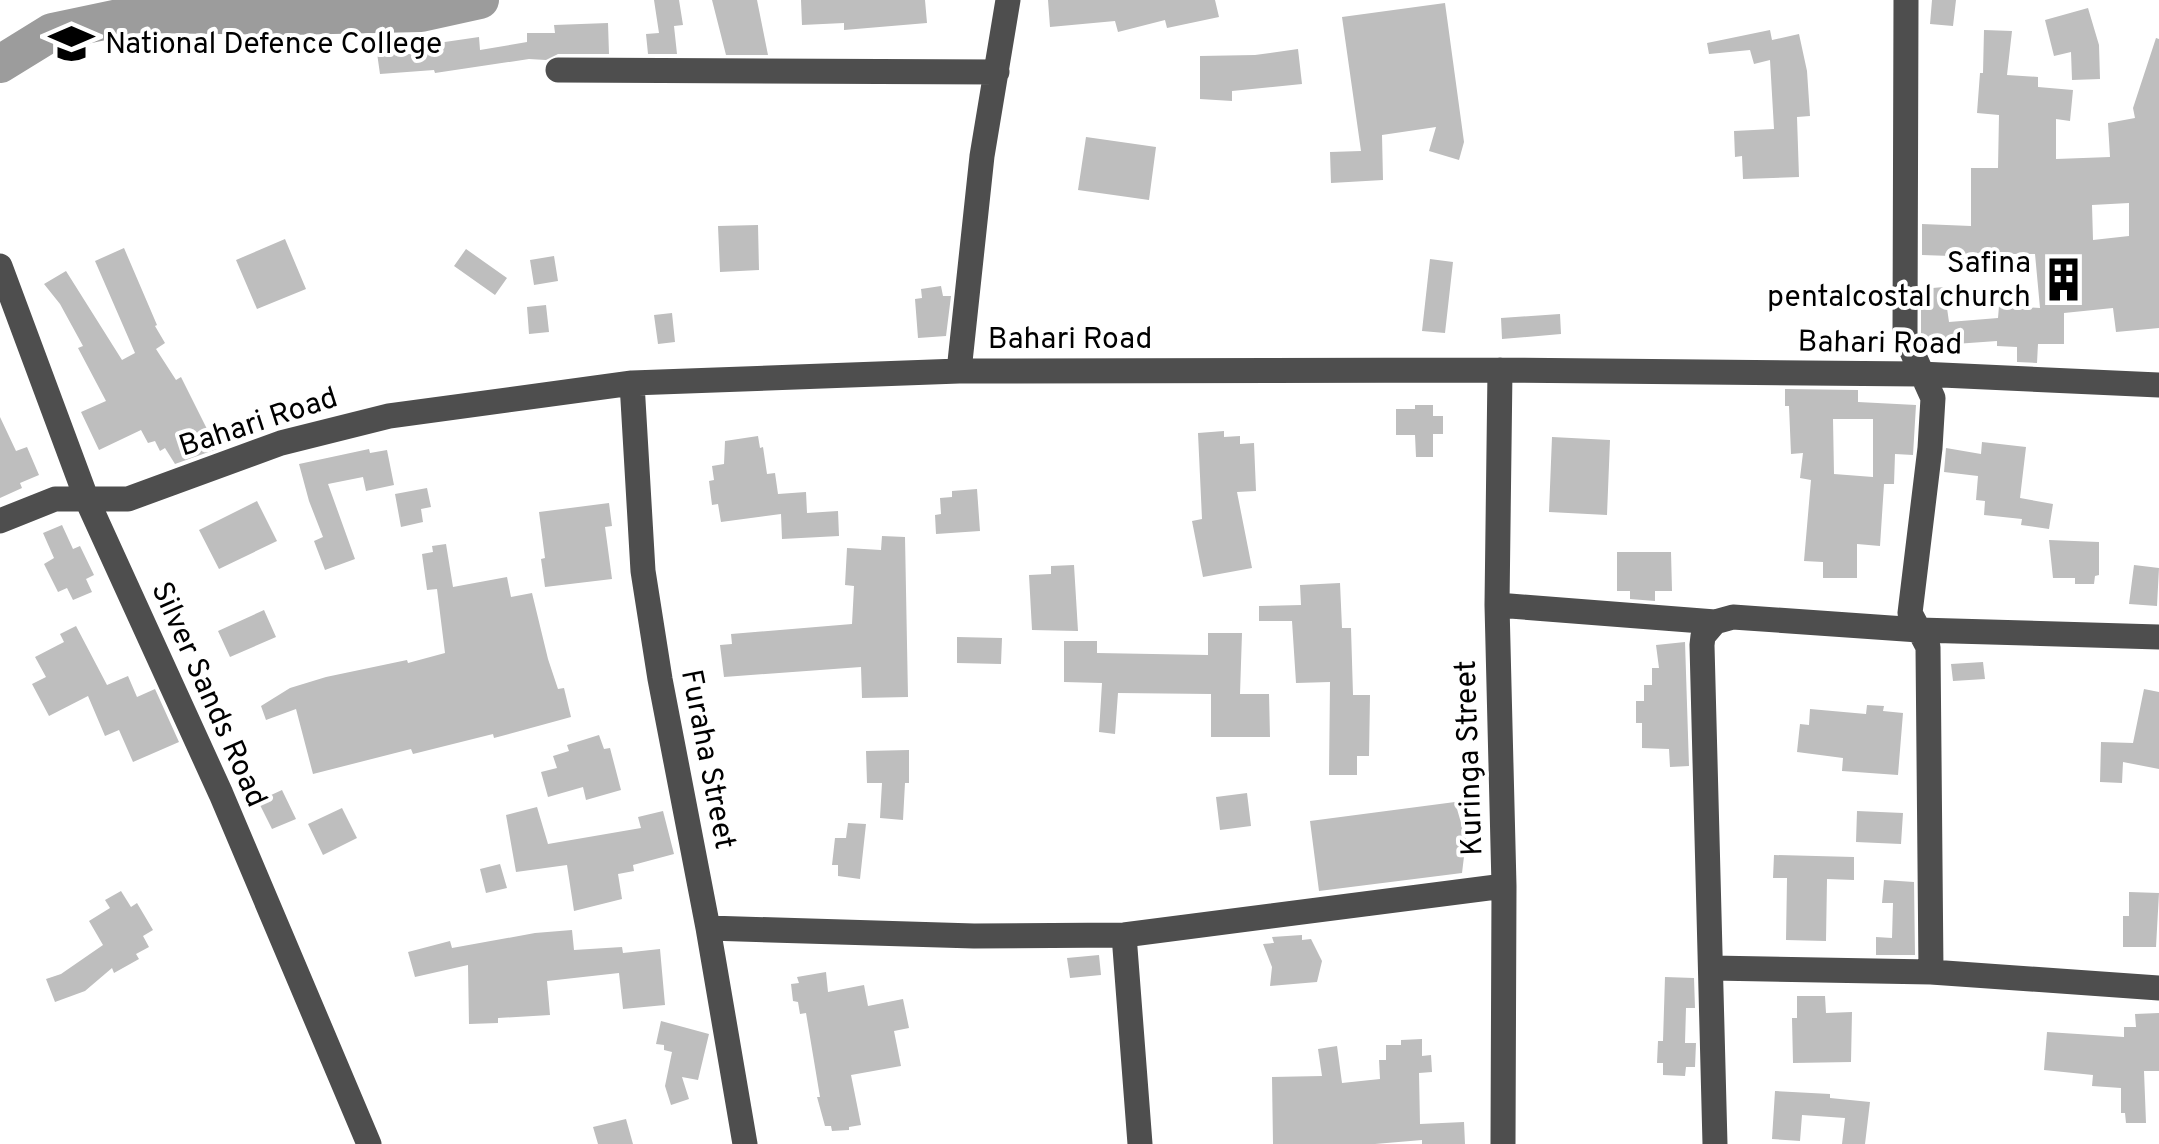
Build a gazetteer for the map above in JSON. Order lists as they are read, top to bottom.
{
  "streets": {
    "street": [
      "Bahari Road",
      "Silver Sands Road",
      "Kuringa Street",
      "Furaha Street"
    ]
  },
  "crossings": [
    ["Bahari Road", "Silver Sands Road"],
    ["Bahari Road", "Kuringa Street"],
    ["Bahari Road", "Furaha Street"]
  ],
  "places": {
    "school or university": ["National Defence College"],
    "building": ["Safina pentalcostal church"]
  }
}
